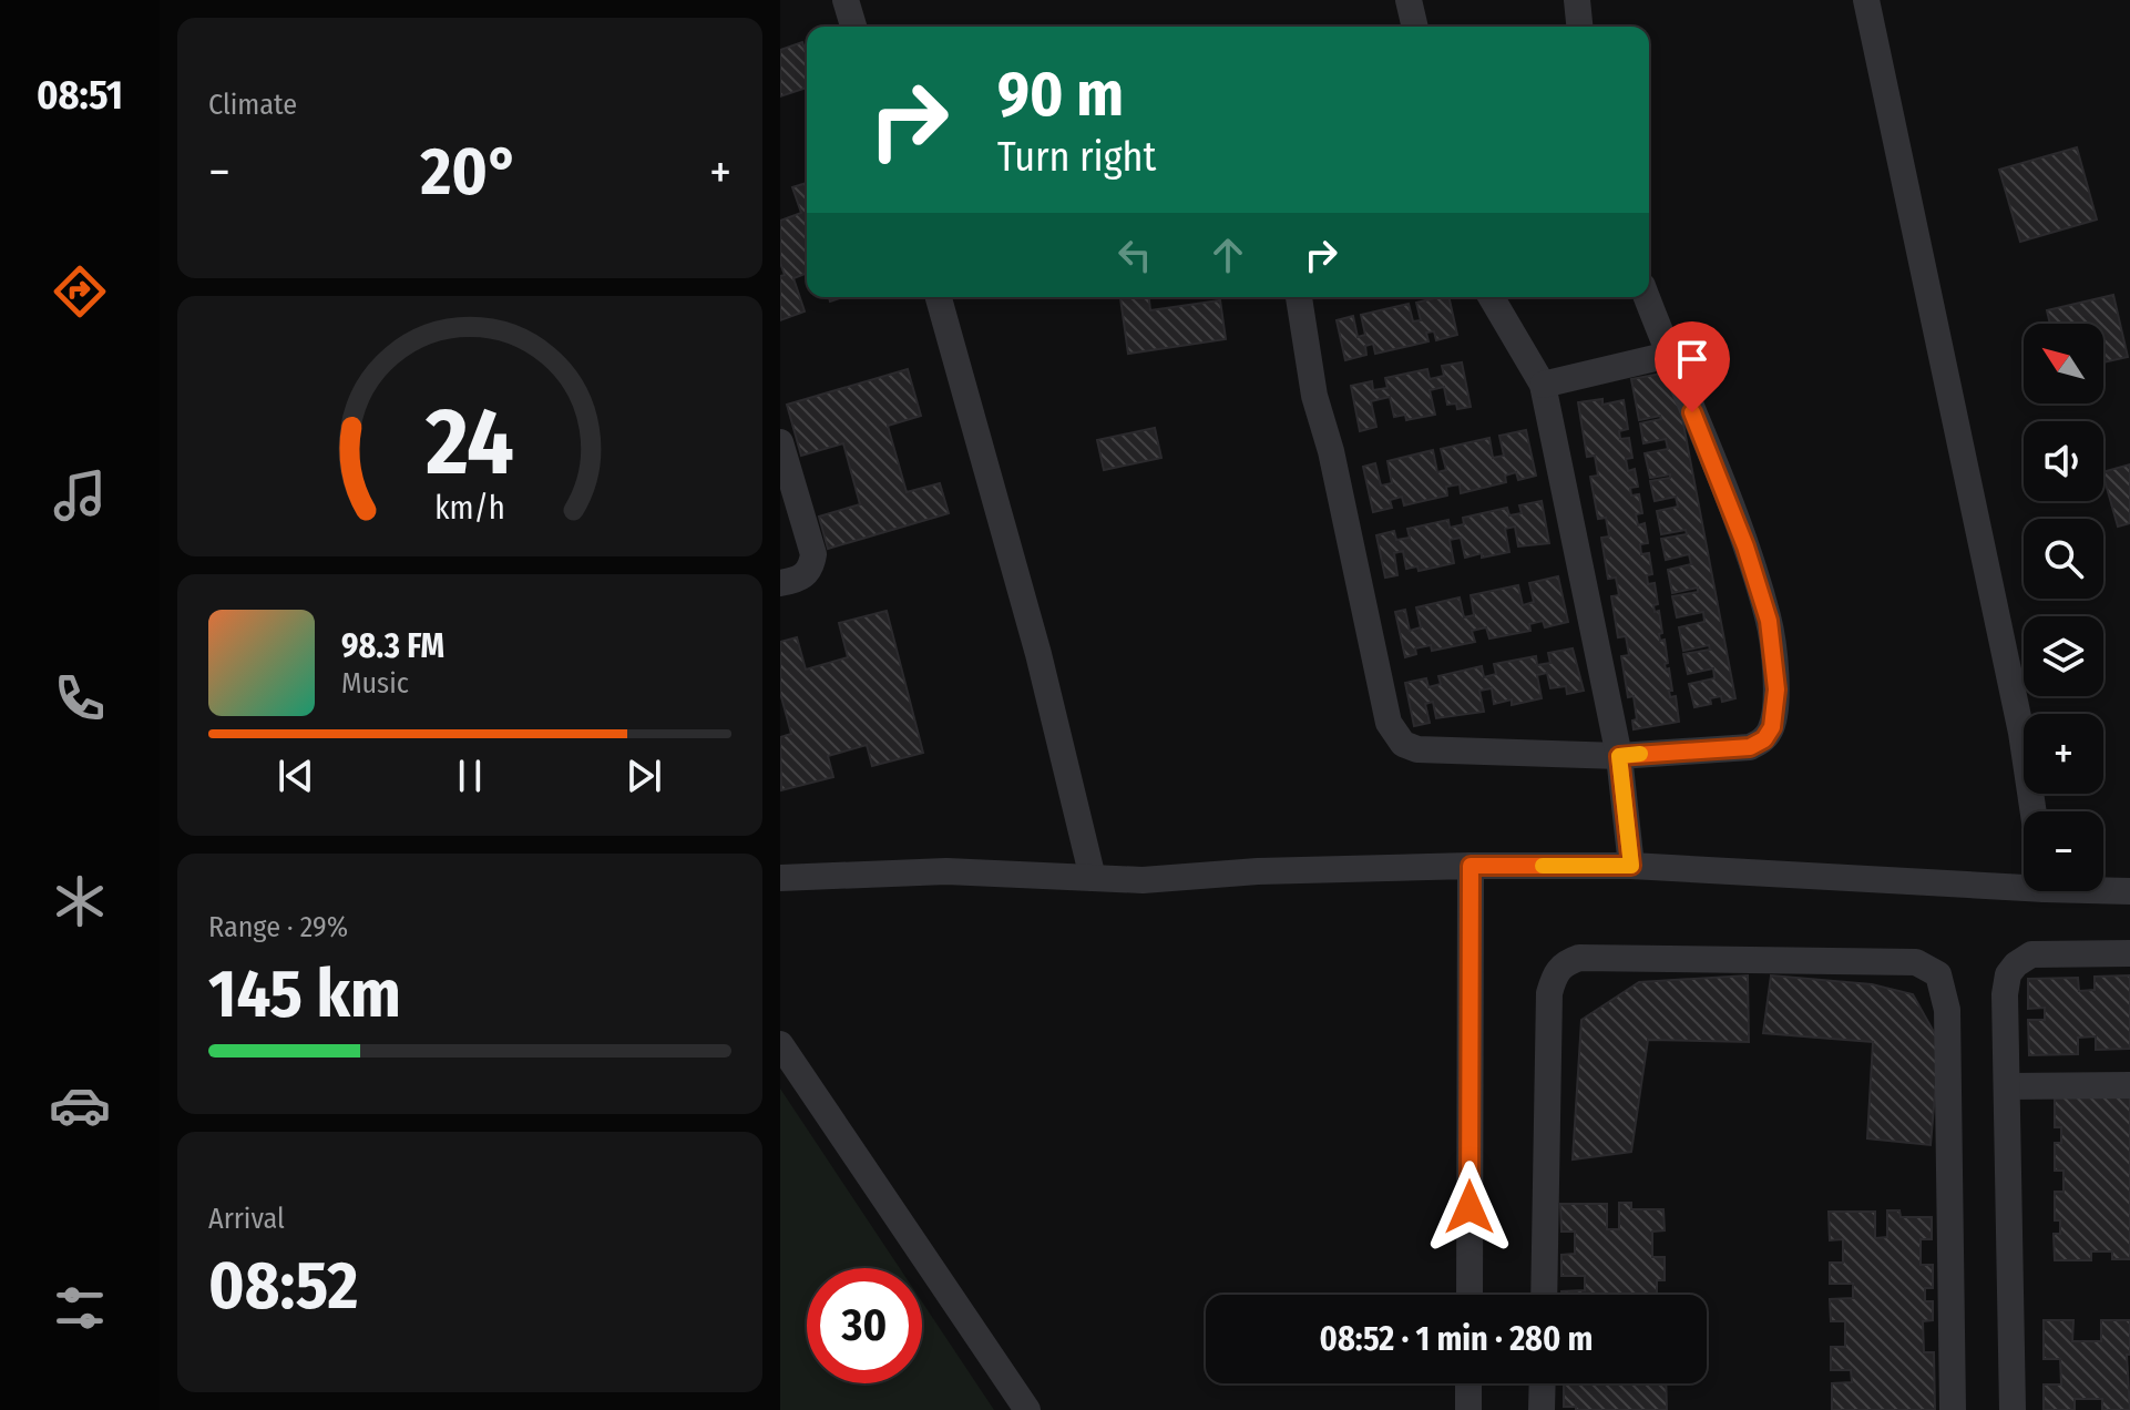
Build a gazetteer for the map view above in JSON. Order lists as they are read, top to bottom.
{
  "north": "top left",
  "page": {
    "tabs": "08:51",
    "tile": [
      "Climate",
      ["Range · 29%", "145 km"],
      ["Arrival", "08:52"]
    ],
    "turn": ["90 m", "Turn right"],
    "heat": ["−", "20°", "+"],
    "map_buttons": ["+", "−"],
    "song": ["98.3 FM", "Music"],
    "limit": "30",
    "trip": "08:52 · 1 min · 280 m",
    "gauge": ["24", "km/h"]
  }
}
